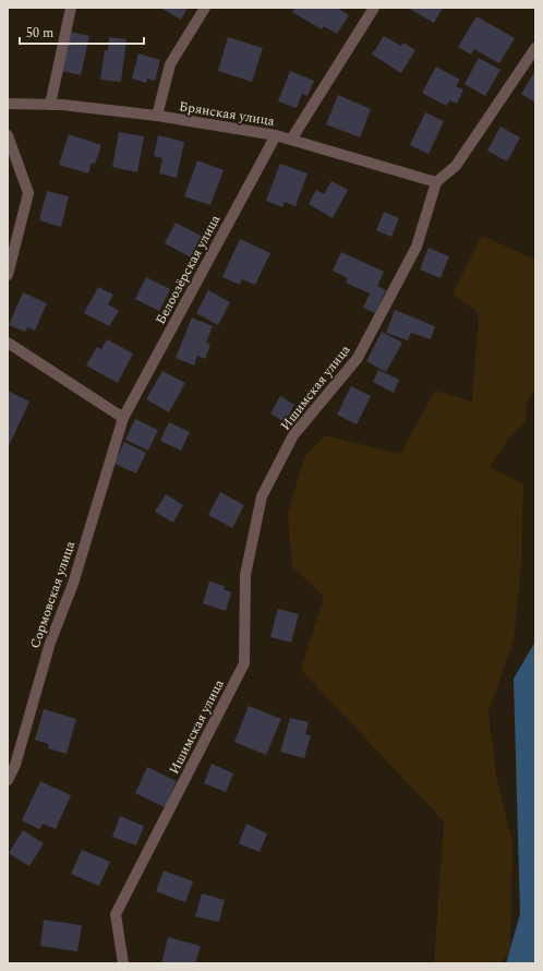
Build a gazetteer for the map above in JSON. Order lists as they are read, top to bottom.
{
  "streets": {
    "street": [
      "Брянская улица",
      "Белоозёрская улица",
      "Ишимская улица",
      "Сормовская улица"
    ]
  },
  "crossings": [
    ["Брянская улица", "Белоозёрская улица"],
    ["Брянская улица", "Ишимская улица"],
    ["Белоозёрская улица", "Сормовская улица"]
  ],
  "scale_bar": "50 m"
}
